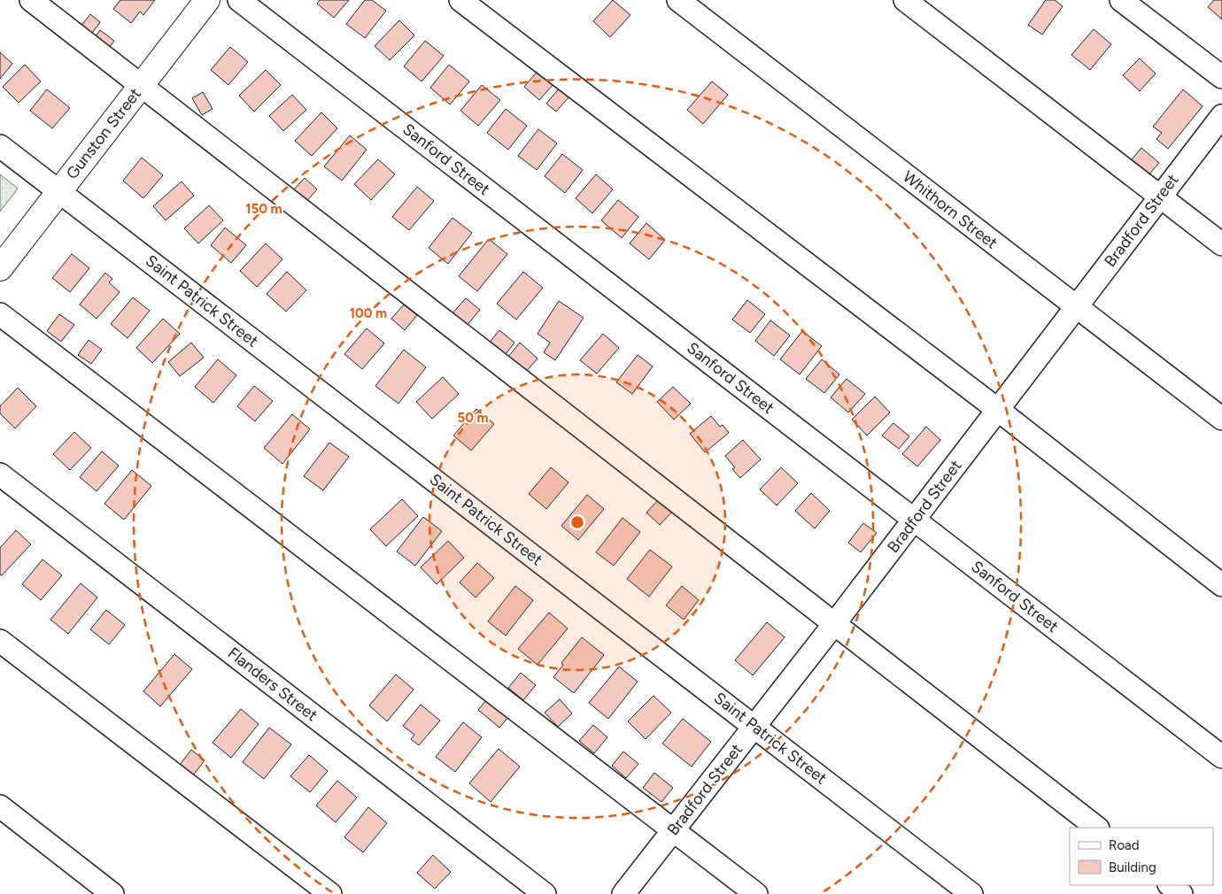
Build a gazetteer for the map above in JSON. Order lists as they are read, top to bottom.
{
  "streets": {
    "main road": ["Gunston Street"],
    "street": [
      "Sanford Street",
      "Whithorn Street",
      "Bradford Street",
      "Saint Patrick Street",
      "Flanders Street"
    ]
  },
  "crossings": [
    ["Gunston Street", "Saint Patrick Street"],
    ["Sanford Street", "Bradford Street"],
    ["Whithorn Street", "Bradford Street"],
    ["Bradford Street", "Saint Patrick Street"]
  ],
  "legend": ["Road", "Building"],
  "rings": ["150 m", "100 m", "50 m"]
}
